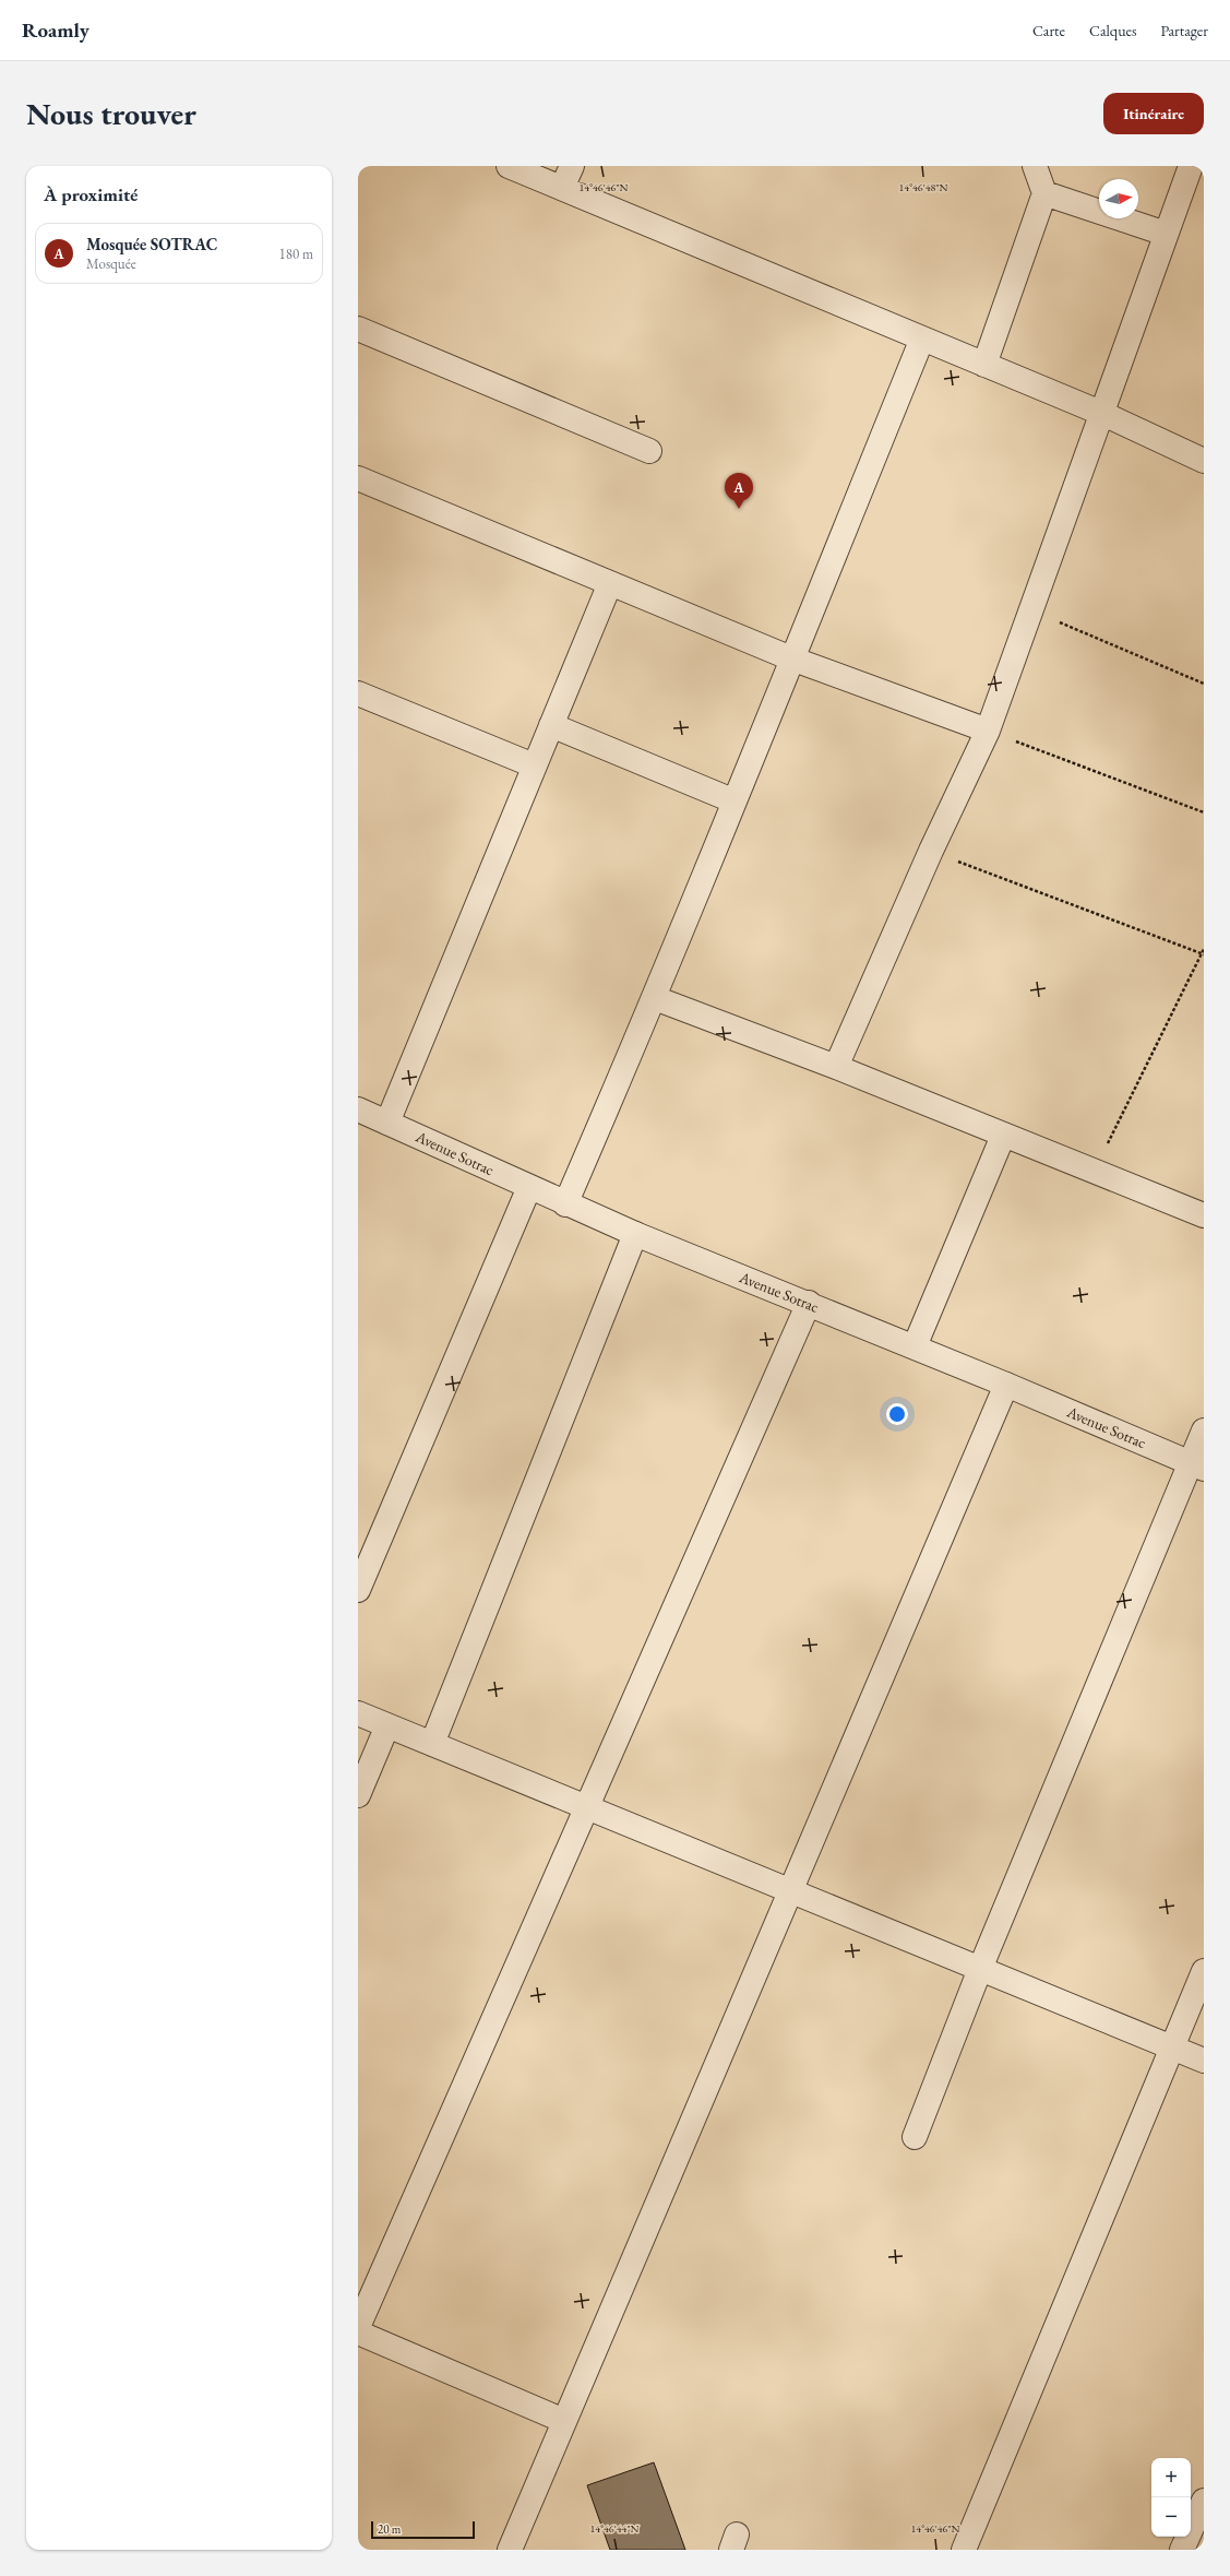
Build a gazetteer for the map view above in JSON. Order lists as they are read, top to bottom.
{
  "streets": {
    "street": ["Avenue Sotrac"]
  },
  "scale_bar": "20 m",
  "north": "right",
  "page": {
    "header": "Roamly",
    "nav": ["Carte", "Calques", "Partager"],
    "buttons": "Itinéraire",
    "title": "Nous trouver",
    "heading": "À proximité",
    "list": [
      {
        "mark": "A",
        "name": "Mosquée SOTRAC",
        "note": "Mosquée",
        "value": "180 m"
      }
    ],
    "pins": "A",
    "map_buttons": ["+", "−"],
    "scale": "20 m"
  },
  "coordinates": ["14°46'46\"N", "14°46'48\"N", "14°46'44\"N"]
}
